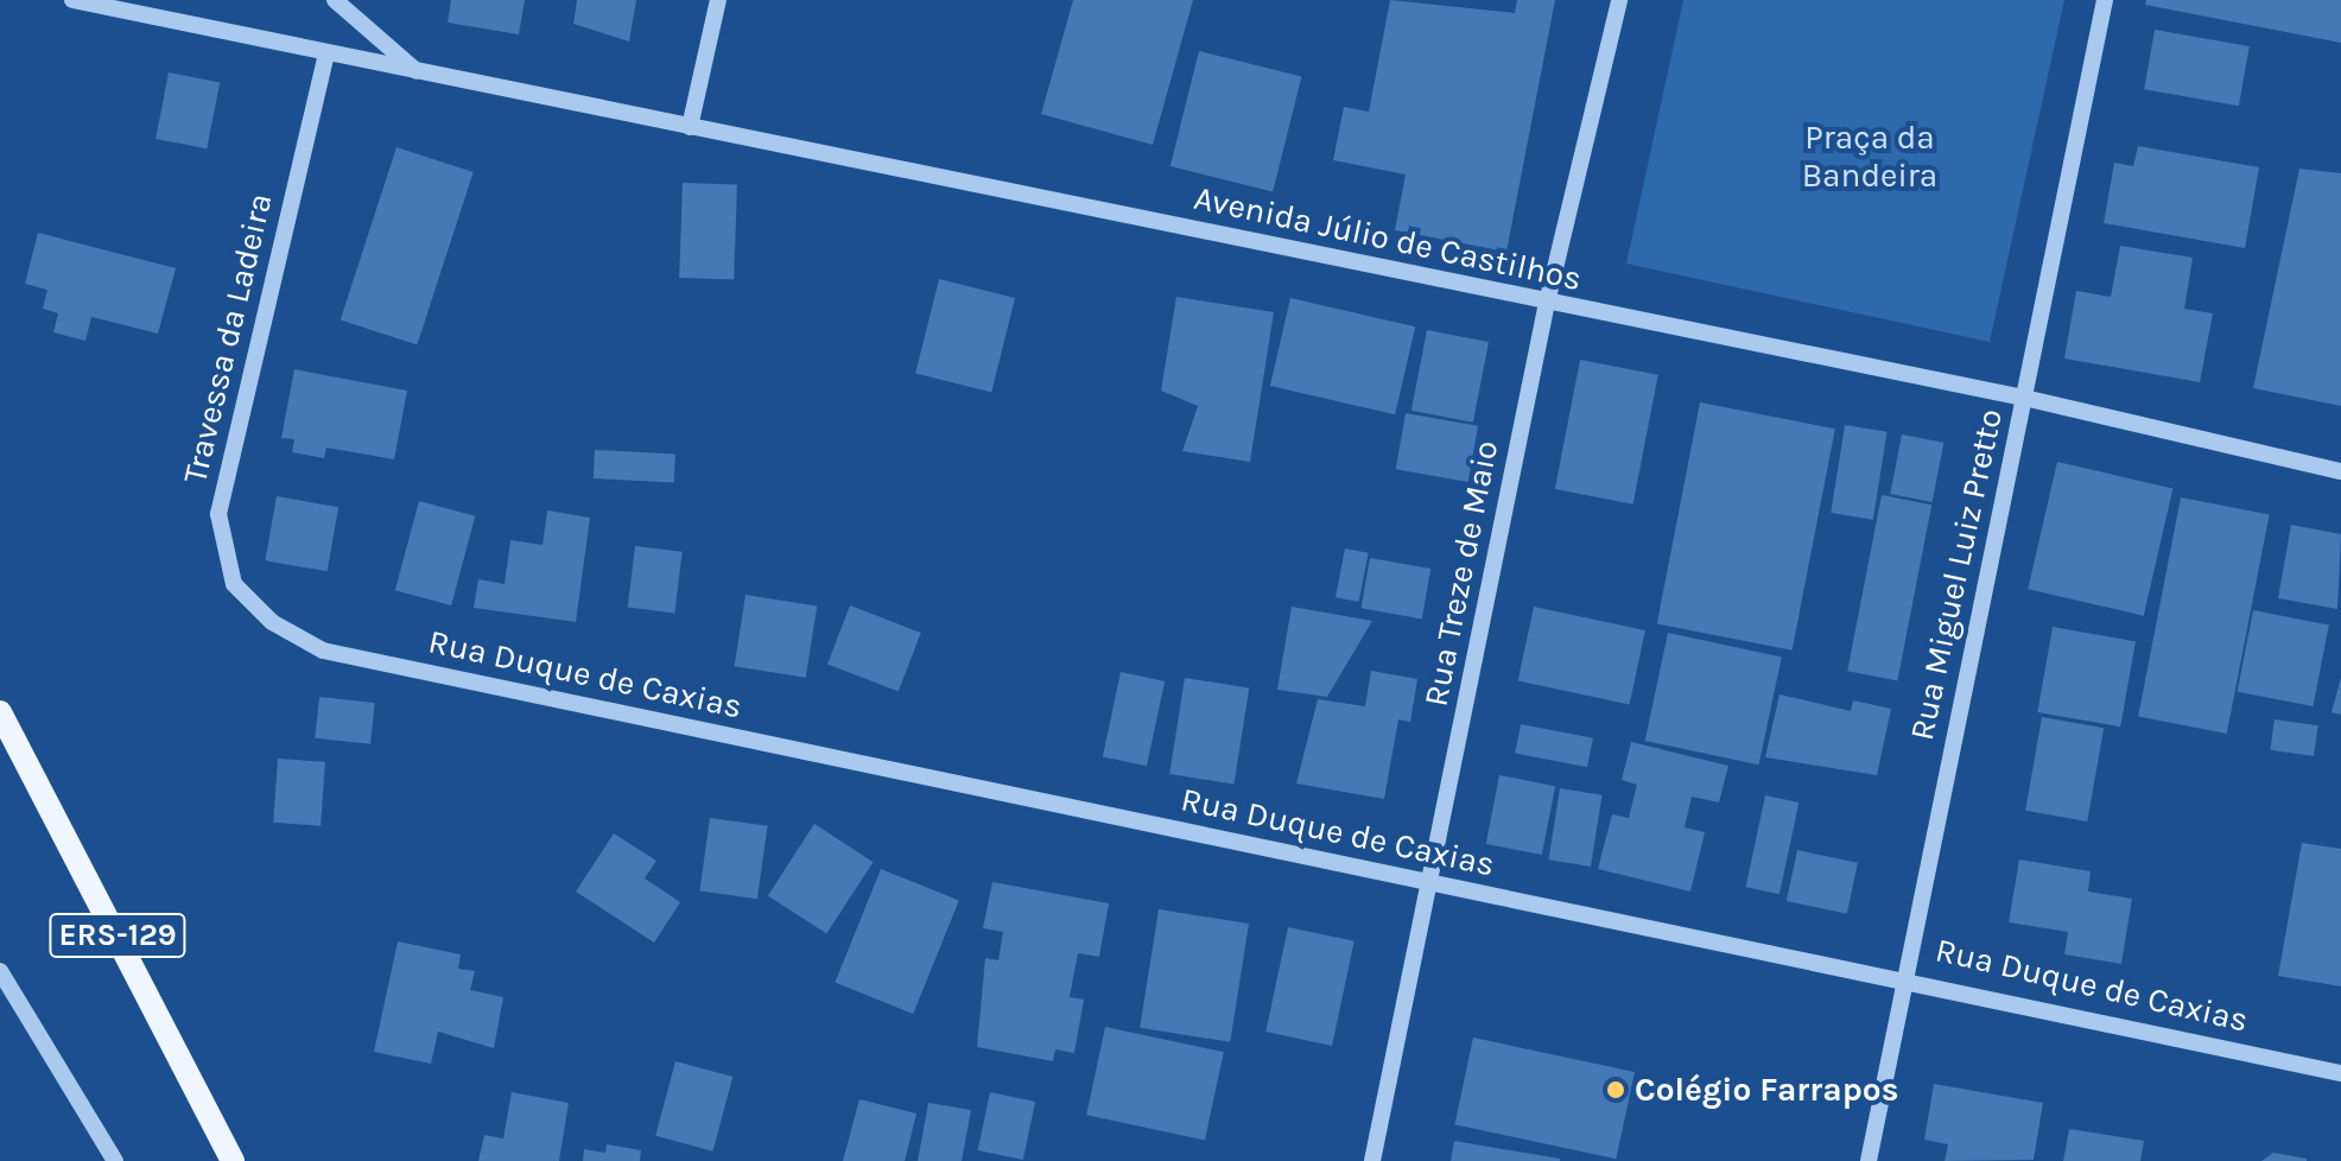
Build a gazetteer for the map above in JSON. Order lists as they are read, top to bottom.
{
  "streets": {
    "main road": ["ERS-129"],
    "street": [
      "Avenida Júlio de Castilhos",
      "Travessa da Ladeira",
      "Rua Treze de Maio",
      "Rua Miguel Luiz Pretto",
      "Rua Duque de Caxias"
    ]
  },
  "crossings": [
    ["Avenida Júlio de Castilhos", "Travessa da Ladeira"],
    ["Avenida Júlio de Castilhos", "Rua Treze de Maio"],
    ["Avenida Júlio de Castilhos", "Rua Miguel Luiz Pretto"],
    ["Travessa da Ladeira", "Rua Duque de Caxias"],
    ["Rua Treze de Maio", "Rua Duque de Caxias"],
    ["Rua Miguel Luiz Pretto", "Rua Duque de Caxias"]
  ],
  "parks": ["Praça da Bandeira"],
  "places": ["Colégio Farrapos"]
}
